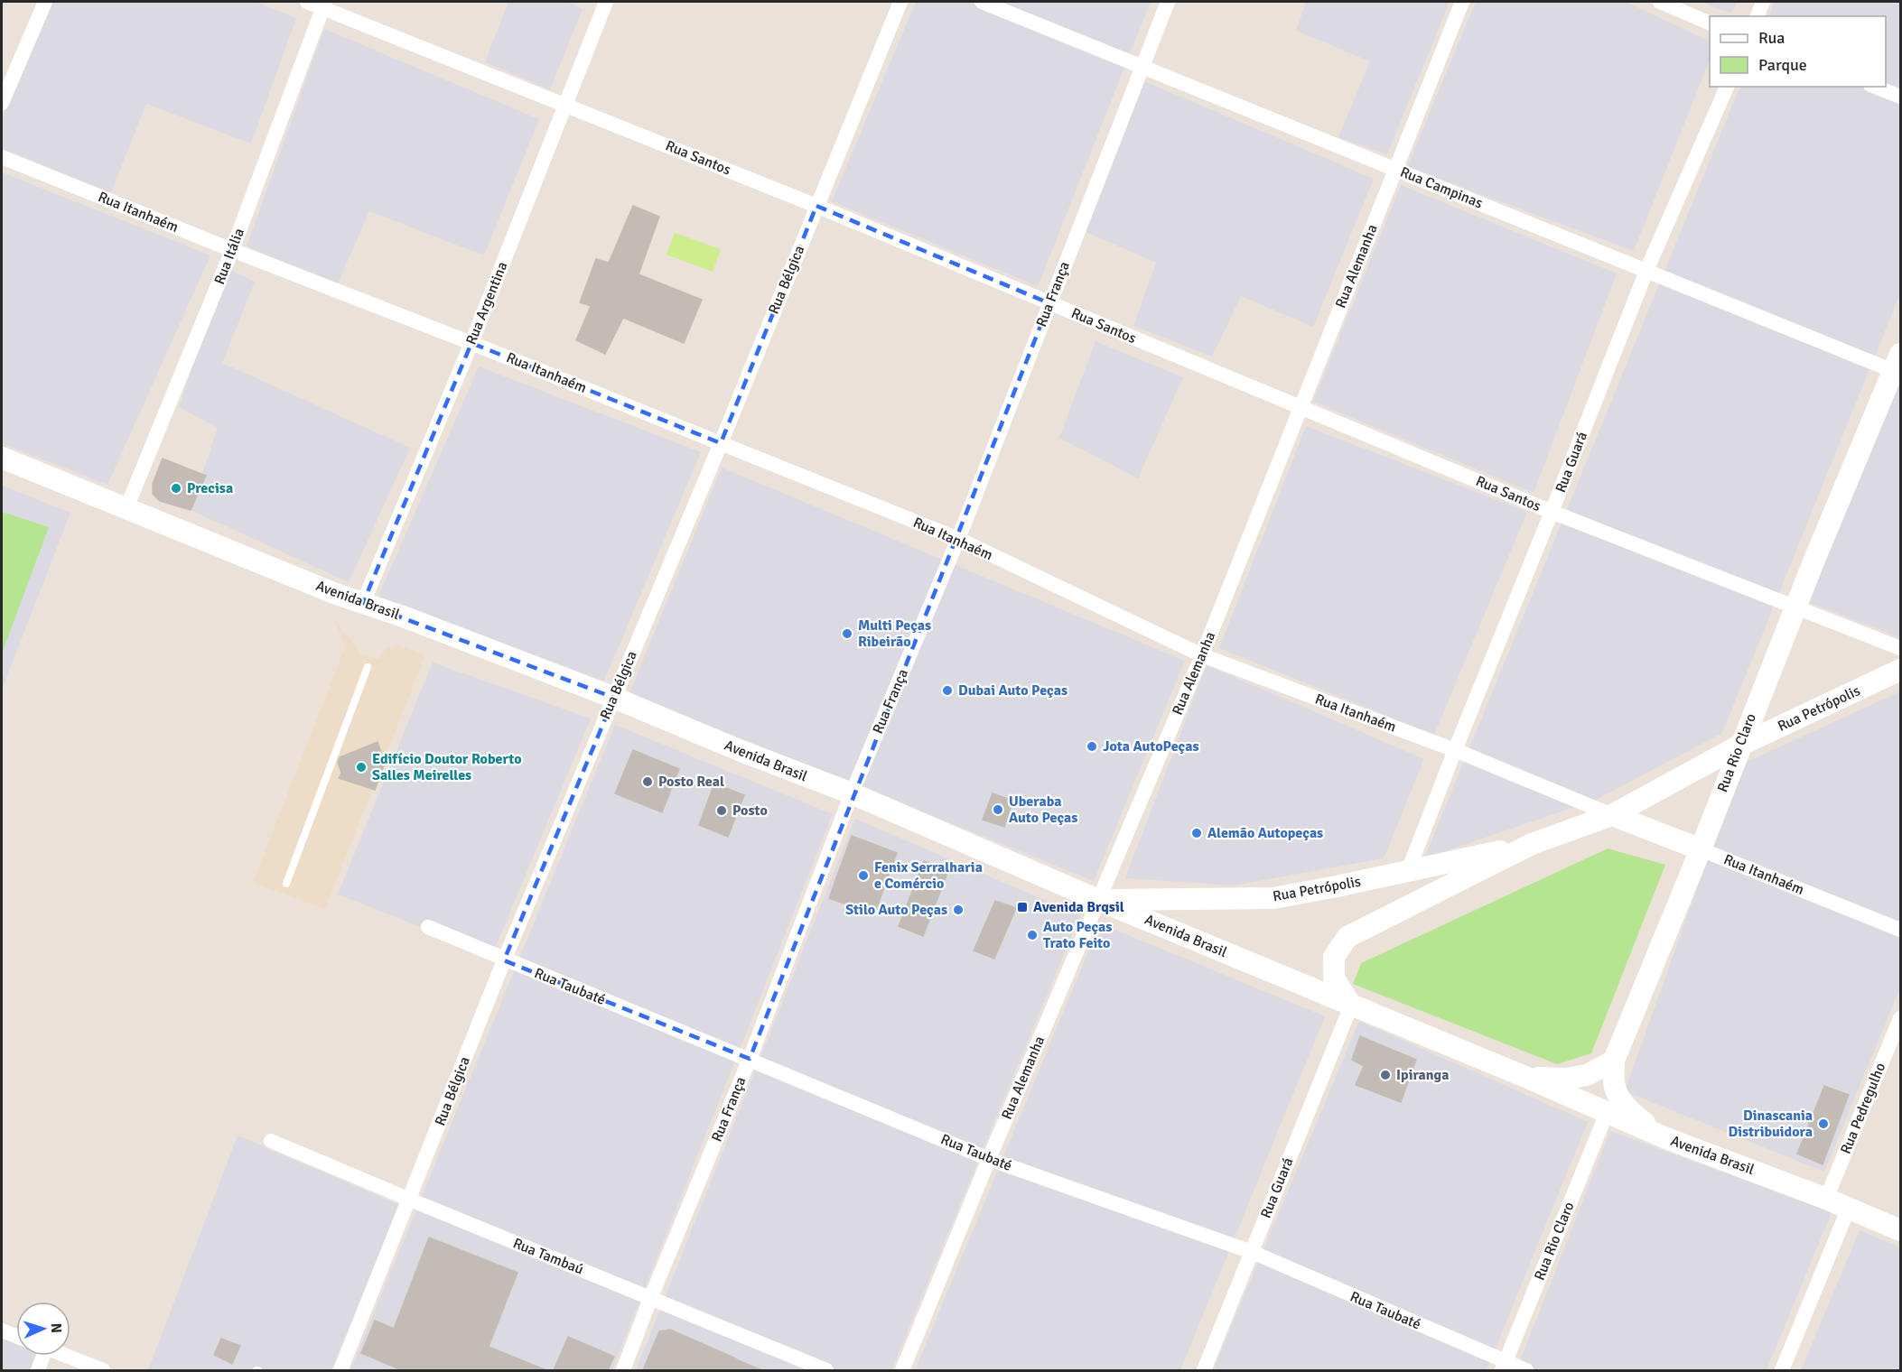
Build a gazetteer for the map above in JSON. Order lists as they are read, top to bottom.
{
  "streets": {
    "main road": [
      "Rua Itanhaém",
      "Avenida Brasil",
      "Rua Petrópolis",
      "Rua Rio Claro"
    ],
    "street": [
      "Rua Santos",
      "Rua Campinas",
      "Rua Itália",
      "Rua Alemanha",
      "Rua Bélgica",
      "Rua França",
      "Rua Argentina",
      "Rua Guará",
      "Rua Taubaté",
      "Rua Pedregulho",
      "Rua Tambaú"
    ]
  },
  "crossings": [
    ["Rua Santos", "Rua Itália"],
    ["Rua Santos", "Rua Alemanha"],
    ["Rua Santos", "Rua Bélgica"],
    ["Rua Santos", "Rua França"],
    ["Rua Santos", "Rua Argentina"],
    ["Rua Santos", "Rua Guará"],
    ["Rua Santos", "Rua Rio Claro"],
    ["Rua Campinas", "Rua Alemanha"],
    ["Rua Campinas", "Rua França"],
    ["Rua Campinas", "Rua Guará"],
    ["Rua Campinas", "Rua Rio Claro"],
    ["Rua Itanhaém", "Rua Itália"],
    ["Rua Itanhaém", "Rua Alemanha"],
    ["Rua Itanhaém", "Rua Bélgica"],
    ["Rua Itanhaém", "Rua França"],
    ["Rua Itanhaém", "Rua Argentina"],
    ["Rua Itanhaém", "Rua Guará"],
    ["Rua Itanhaém", "Rua Petrópolis"],
    ["Rua Itanhaém", "Rua Rio Claro"],
    ["Rua Itália", "Avenida Brasil"],
    ["Rua Alemanha", "Avenida Brasil"],
    ["Rua Alemanha", "Rua Petrópolis"],
    ["Rua Alemanha", "Rua Taubaté"],
    ["Rua Bélgica", "Avenida Brasil"],
    ["Rua Bélgica", "Rua Taubaté"],
    ["Rua Bélgica", "Rua Tambaú"],
    ["Rua França", "Avenida Brasil"],
    ["Rua França", "Rua Taubaté"],
    ["Rua França", "Rua Tambaú"],
    ["Rua Argentina", "Avenida Brasil"],
    ["Rua Guará", "Avenida Brasil"],
    ["Rua Guará", "Rua Petrópolis"],
    ["Rua Guará", "Rua Taubaté"],
    ["Avenida Brasil", "Rua Petrópolis"],
    ["Avenida Brasil", "Rua Rio Claro"],
    ["Avenida Brasil", "Rua Pedregulho"],
    ["Rua Petrópolis", "Rua Rio Claro"],
    ["Rua Rio Claro", "Rua Taubaté"]
  ],
  "places": {
    "other": [
      "Precisa",
      "Multi Peças Ribeirão",
      "Dubai Auto Peças",
      "Jota AutoPeças",
      "Edifício Doutor Roberto Salles Meirelles",
      "Posto Real",
      "Uberaba Auto Peças",
      "Posto",
      "Alemão Autopeças",
      "Fenix Serralharia e Comércio",
      "Stilo Auto Peças",
      "Auto Peças Trato Feito",
      "Ipiranga",
      "Dinascania Distribuidora"
    ],
    "transit": ["Avenida Brqsil"]
  },
  "legend": ["Rua", "Parque"],
  "north": "right"
}
